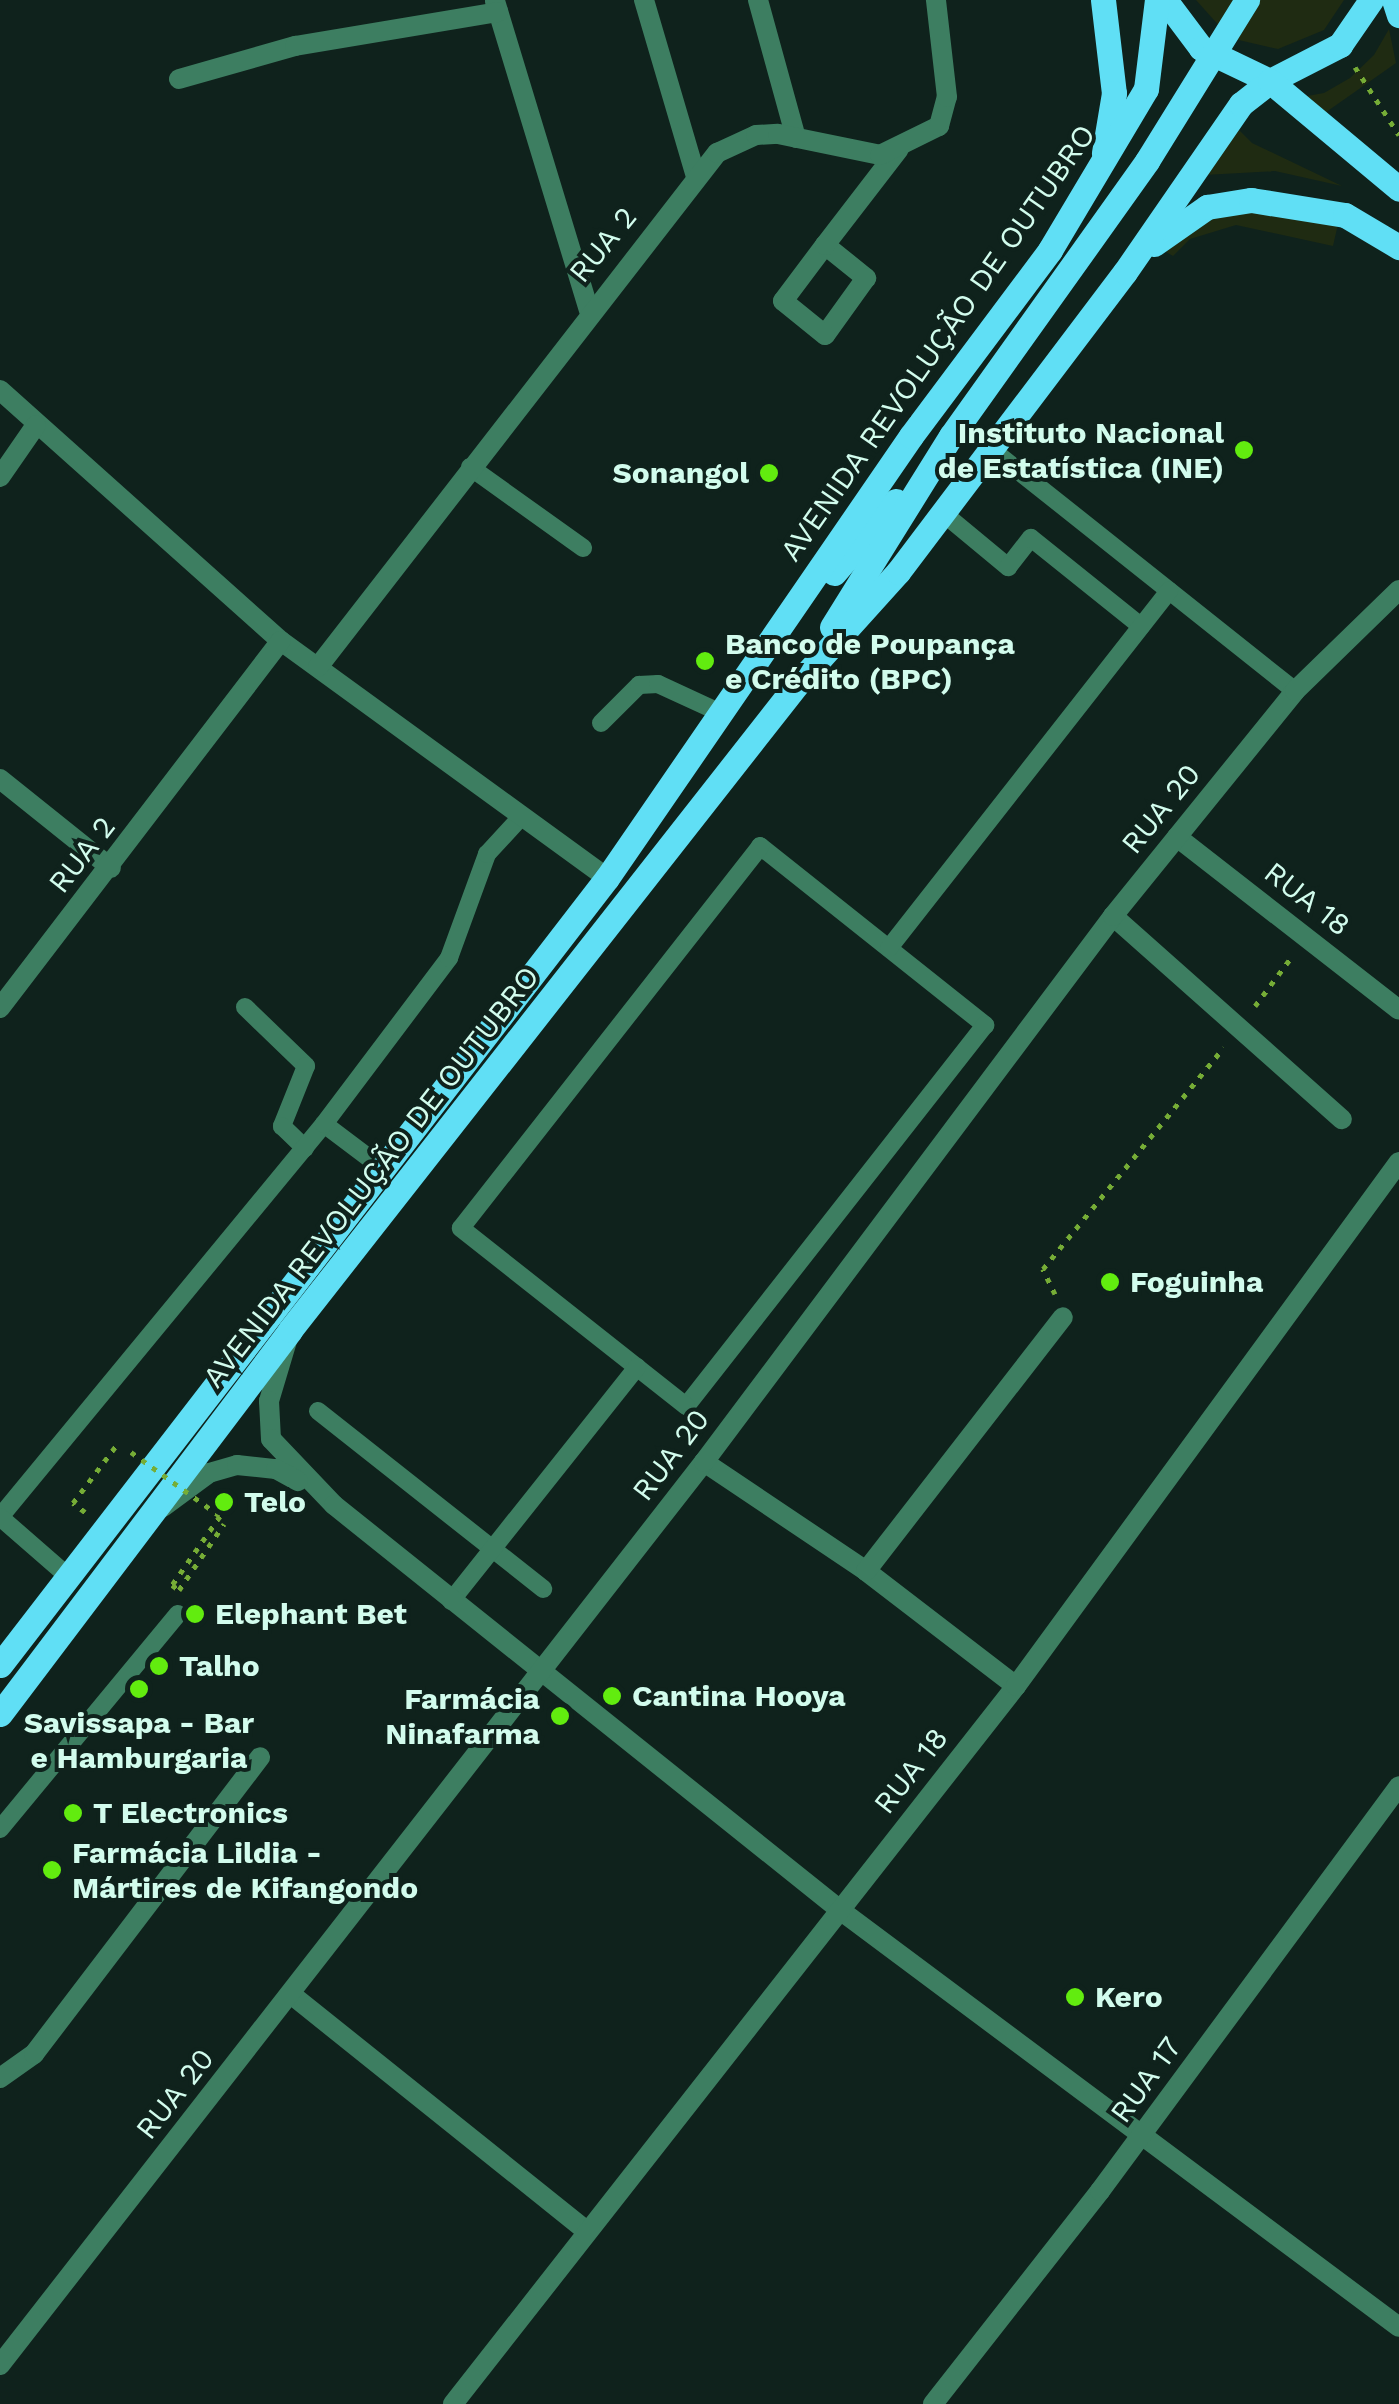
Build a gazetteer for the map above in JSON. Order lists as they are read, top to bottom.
{
  "streets": {
    "main road": ["AVENIDA REVOLUÇÃO DE OUTUBRO"],
    "street": [
      "RUA 2",
      "RUA 20",
      "RUA 18",
      "RUA 17"
    ]
  },
  "crossings": [
    ["RUA 20", "RUA 18"]
  ],
  "places": [
    "Instituto Nacional de Estatística (INE)",
    "Sonangol",
    "Banco de Poupança e Crédito (BPC)",
    "Foguinha",
    "Telo",
    "Elephant Bet",
    "Talho",
    "Savissapa - Bar e Hamburgaria",
    "Cantina Hooya",
    "Farmácia Ninafarma",
    "T Electronics",
    "Farmácia Lildia - Mártires de Kifangondo",
    "Kero"
  ]
}
